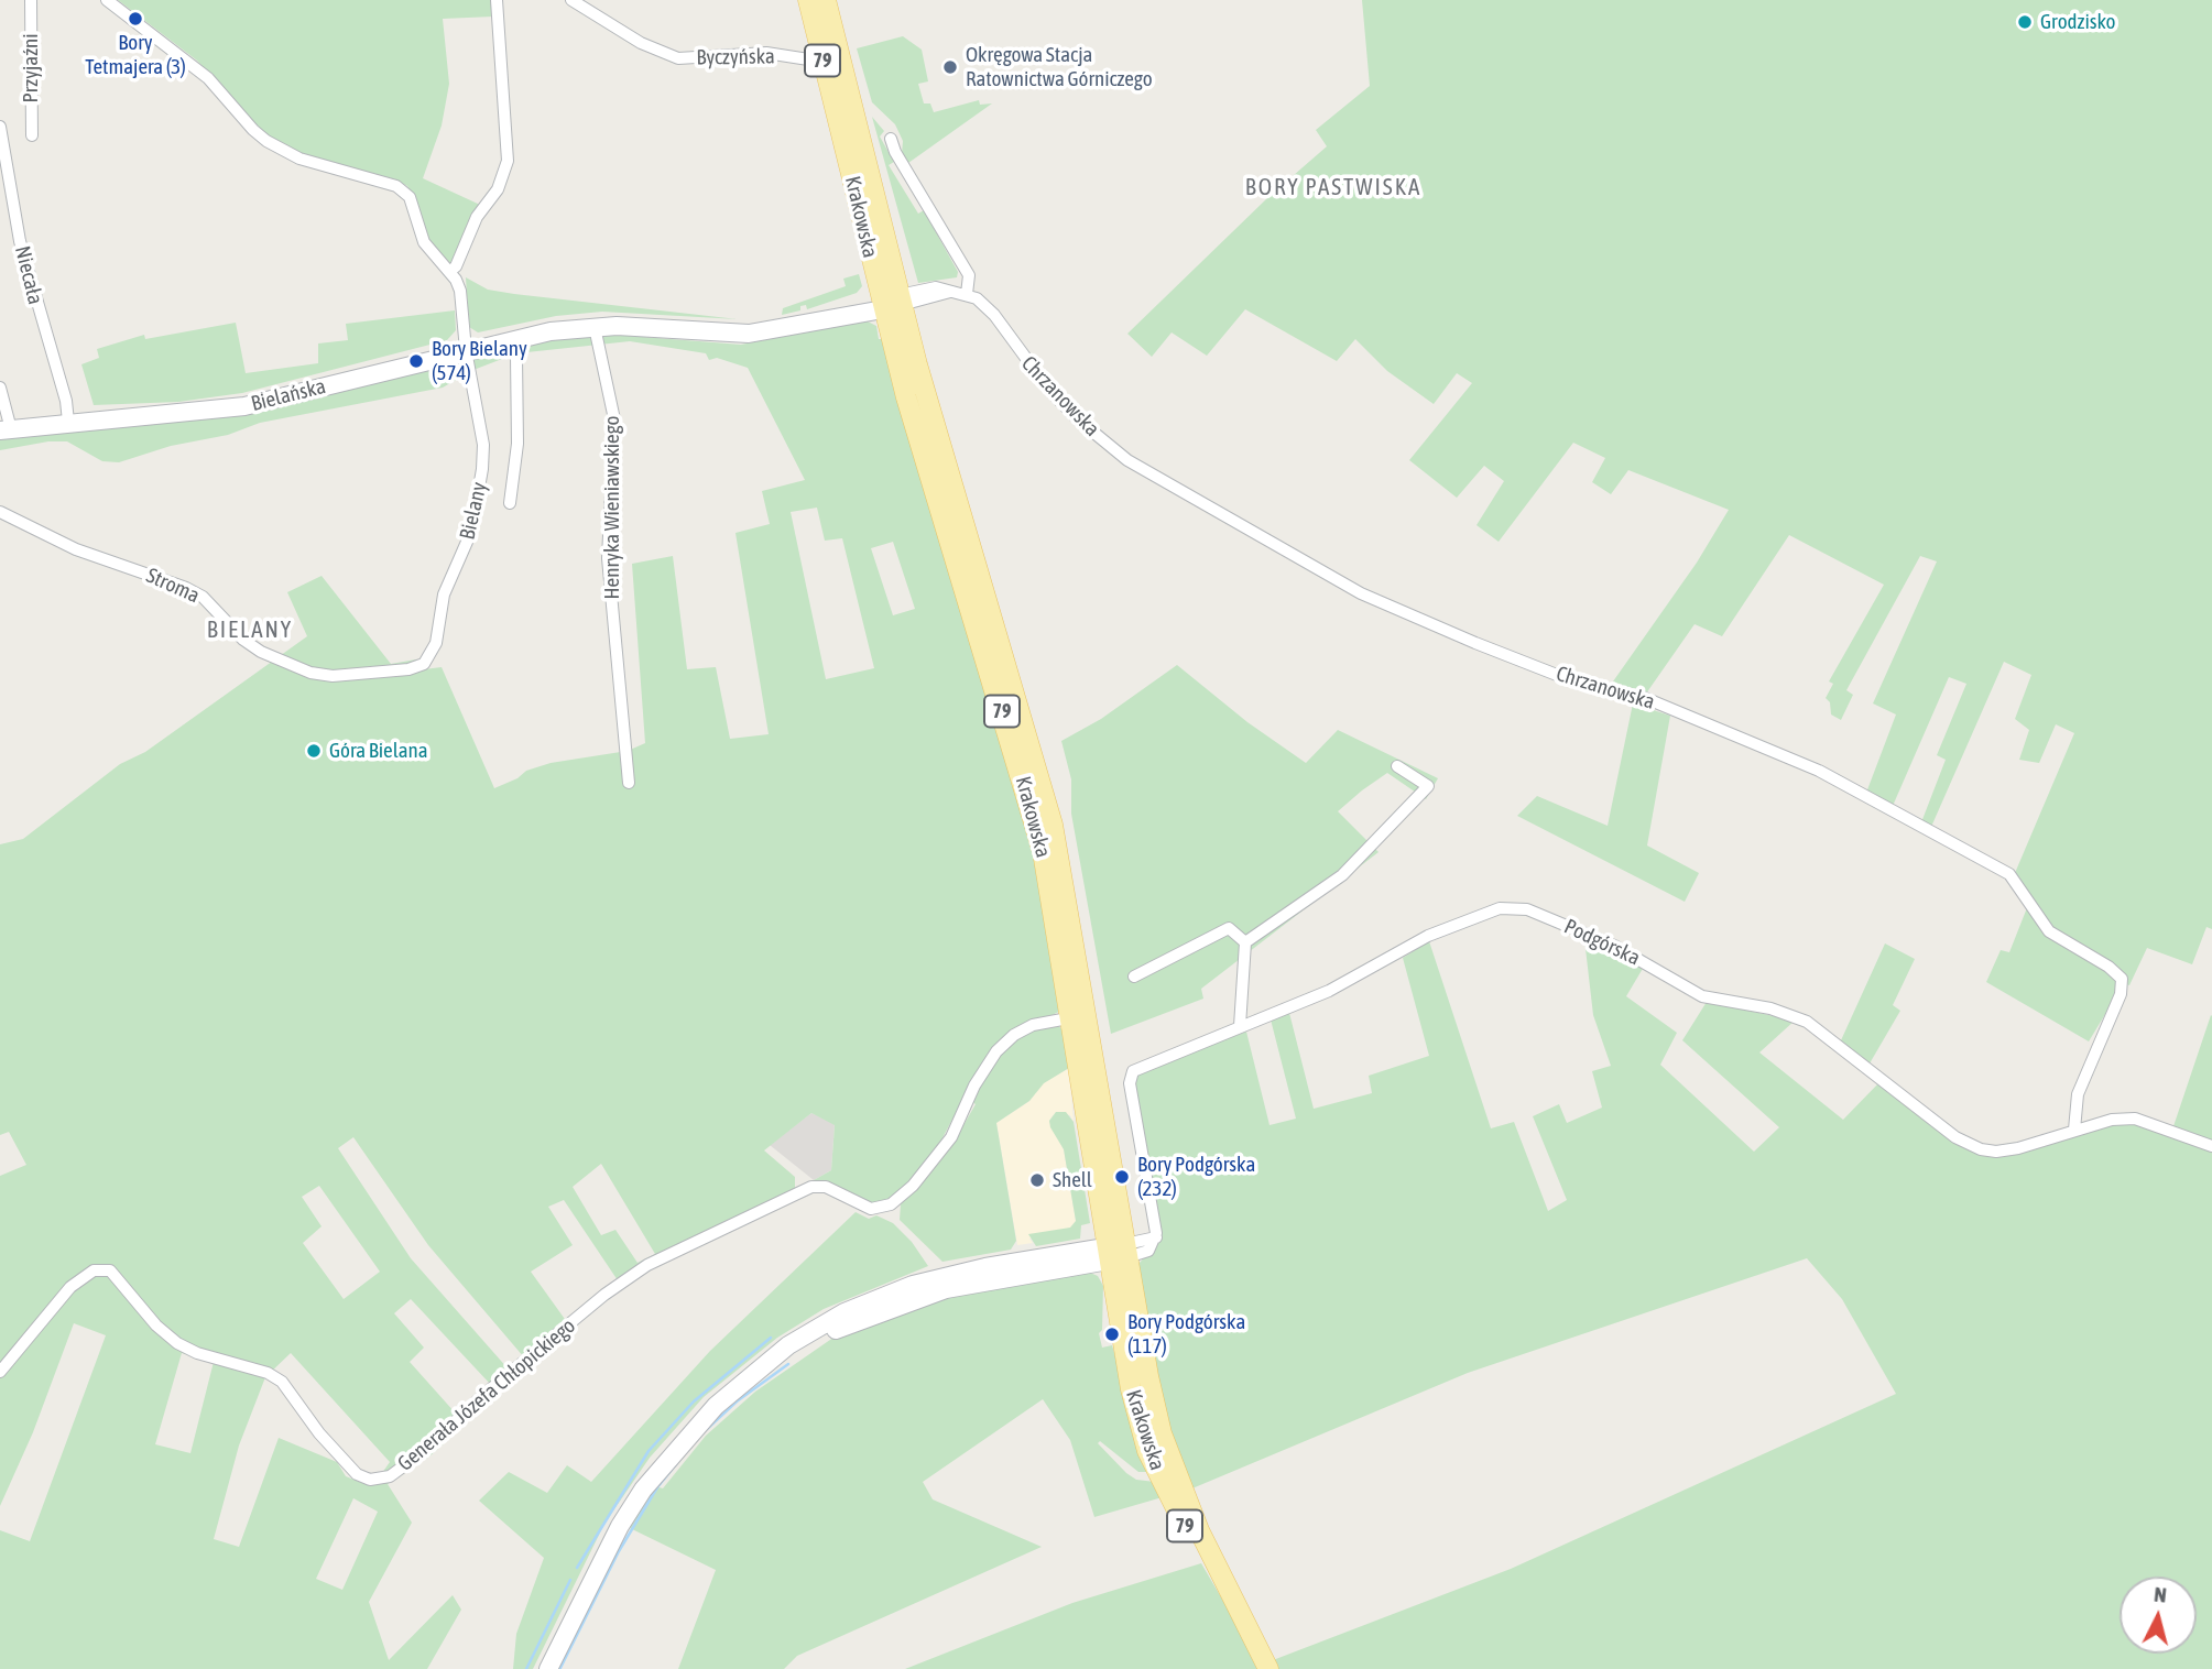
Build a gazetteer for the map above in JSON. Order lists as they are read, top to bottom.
{
  "streets": {
    "main road": ["79", "Krakowska", "Bielańska"],
    "street": [
      "Byczyńska",
      "Przyjaźni",
      "Niecała",
      "Chrzanowska",
      "Henryka Wieniawskiego",
      "Bielany",
      "Stroma",
      "Podgórska",
      "Generała Józefa Chłopickiego"
    ]
  },
  "crossings": [
    ["Byczyńska", "Krakowska"],
    ["Krakowska", "Bielańska"],
    ["Krakowska", "Chrzanowska"],
    ["Krakowska", "Podgórska"],
    ["Krakowska", "Generała Józefa Chłopickiego"],
    ["Niecała", "Bielańska"],
    ["Bielańska", "Chrzanowska"],
    ["Bielańska", "Henryka Wieniawskiego"],
    ["Bielańska", "Bielany"],
    ["Chrzanowska", "Podgórska"],
    ["Bielany", "Stroma"]
  ],
  "districts": ["BORY PASTWISKA", "BIELANY"],
  "places": [
    "Bory Tetmajera (3)",
    "Grodzisko",
    "Okręgowa Stacja Ratownictwa Górniczego",
    "Bory Bielany (574)",
    "Góra Bielana",
    "Bory Podgórska (232)",
    "Shell",
    "Bory Podgórska (117)"
  ],
  "north": "top"
}
